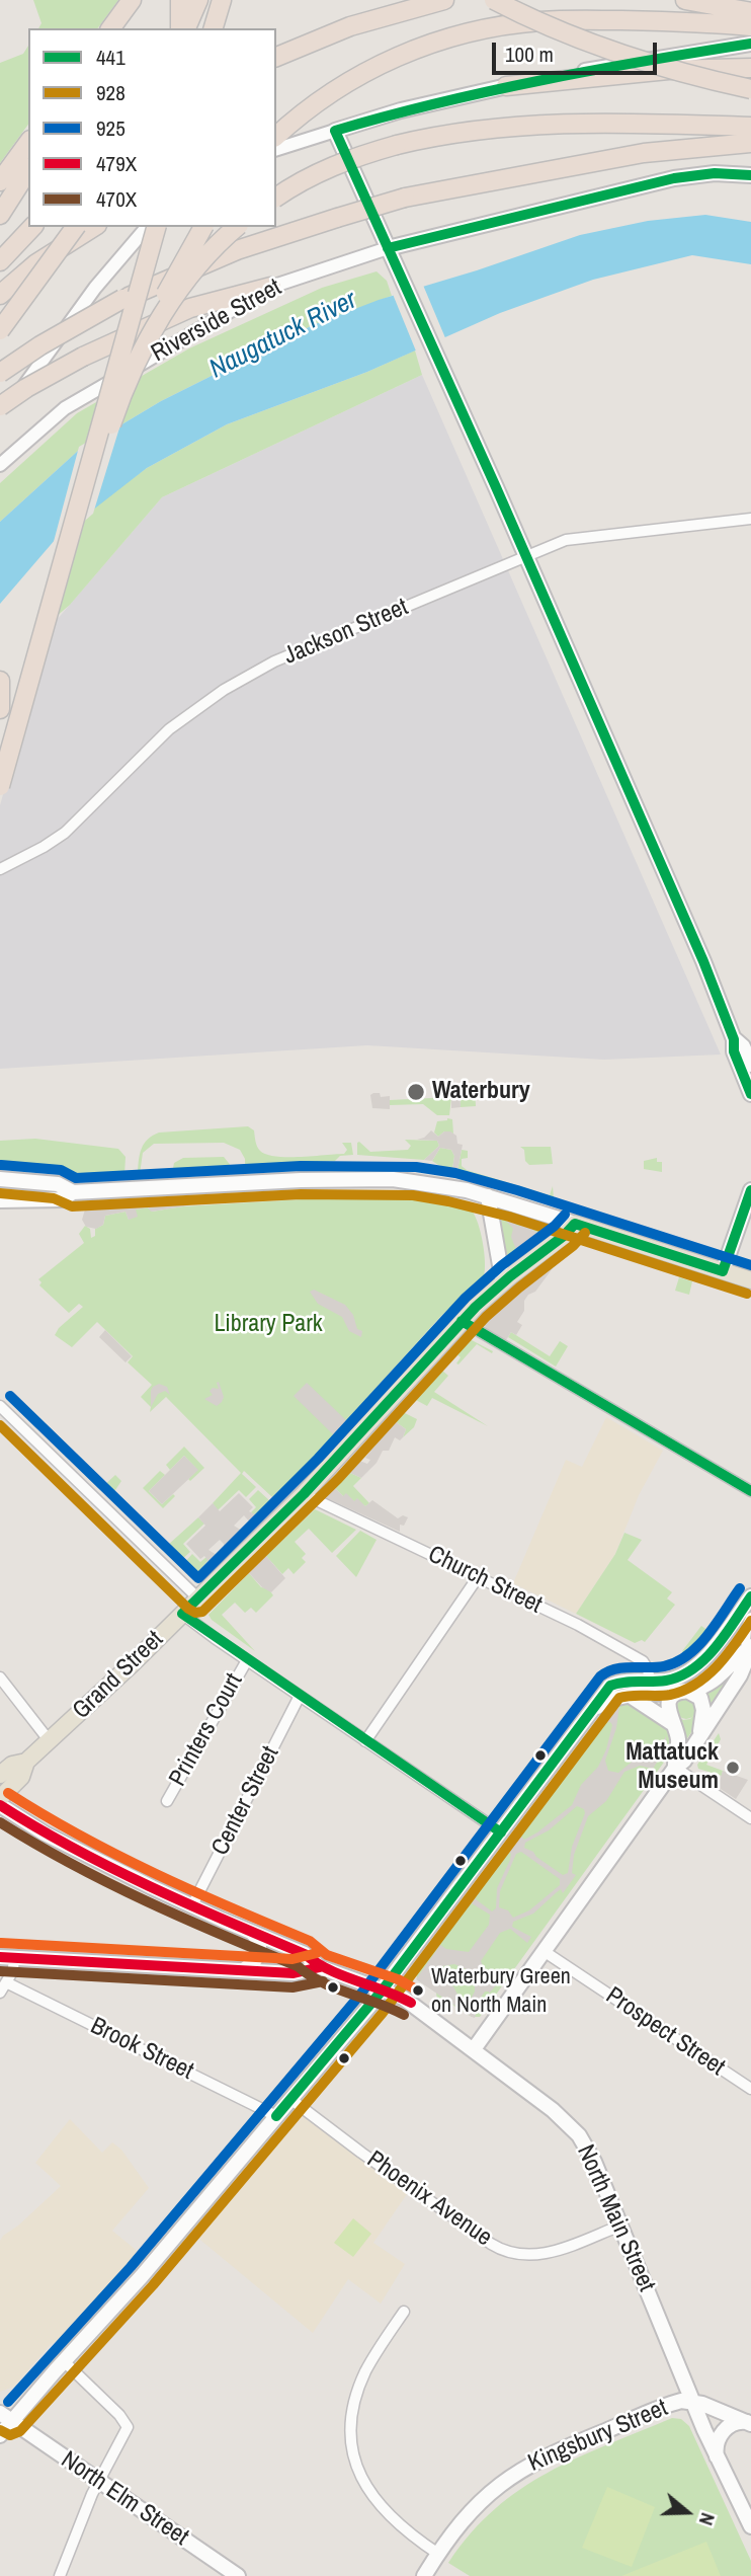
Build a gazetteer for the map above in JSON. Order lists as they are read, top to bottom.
{
  "streets": {
    "main road": [
      "Riverside Street",
      "Grand Street",
      "North Main Street",
      "Kingsbury Street",
      "North Elm Street"
    ],
    "street": [
      "Jackson Street",
      "Church Street",
      "Printers Court",
      "Center Street",
      "Prospect Street",
      "Brook Street",
      "Phoenix Avenue"
    ]
  },
  "crossings": [
    ["Church Street", "Grand Street"],
    ["Phoenix Avenue", "North Main Street"],
    ["North Main Street", "Kingsbury Street"]
  ],
  "water": ["Naugatuck River"],
  "parks": ["Library Park"],
  "places": ["Waterbury", "Mattatuck Museum", "Waterbury Green on North Main"],
  "lines": [
    "transit line 441",
    "transit line 925",
    "transit line 928",
    "transit line 479X",
    "transit line 470X"
  ],
  "legend": [
    "441",
    "928",
    "925",
    "479X",
    "470X"
  ],
  "scale_bar": "100 m",
  "north": "right"
}
